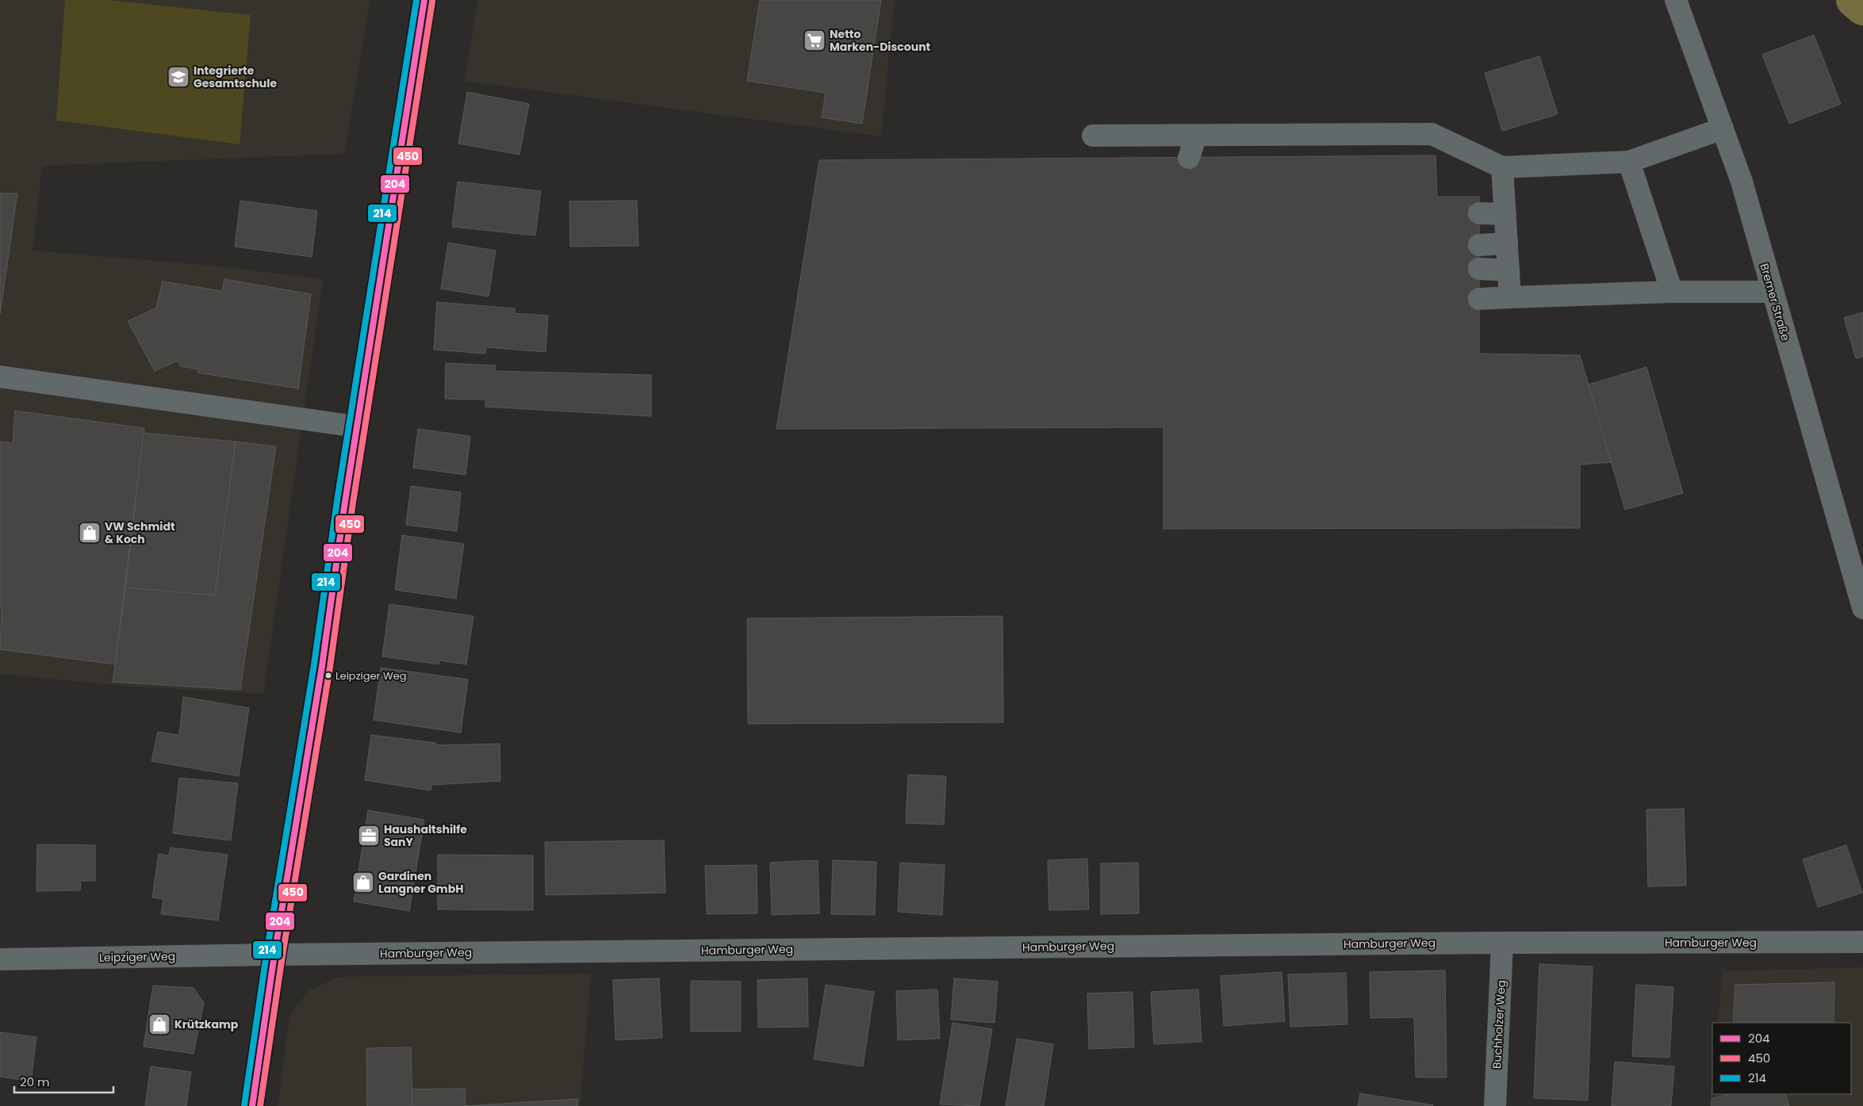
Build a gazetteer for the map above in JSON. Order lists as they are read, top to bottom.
{
  "streets": {
    "main road": ["Bremer Straße"],
    "street": ["Hamburger Weg", "Leipziger Weg", "Buchholzer Weg"]
  },
  "crossings": [
    ["Hamburger Weg", "Leipziger Weg"],
    ["Hamburger Weg", "Buchholzer Weg"]
  ],
  "places": {
    "supermarket": ["Netto Marken-Discount"],
    "school or university": ["Integrierte Gesamtschule"],
    "shop": ["VW Schmidt & Koch", "Gardinen Langner GmbH", "Krützkamp"],
    "other": ["Leipziger Weg"],
    "office": ["Haushaltshilfe SanY"]
  },
  "lines": ["transit line 204", "transit line 214", "transit line 450"],
  "legend": ["204", "450", "214"],
  "scale_bar": "20 m"
}
